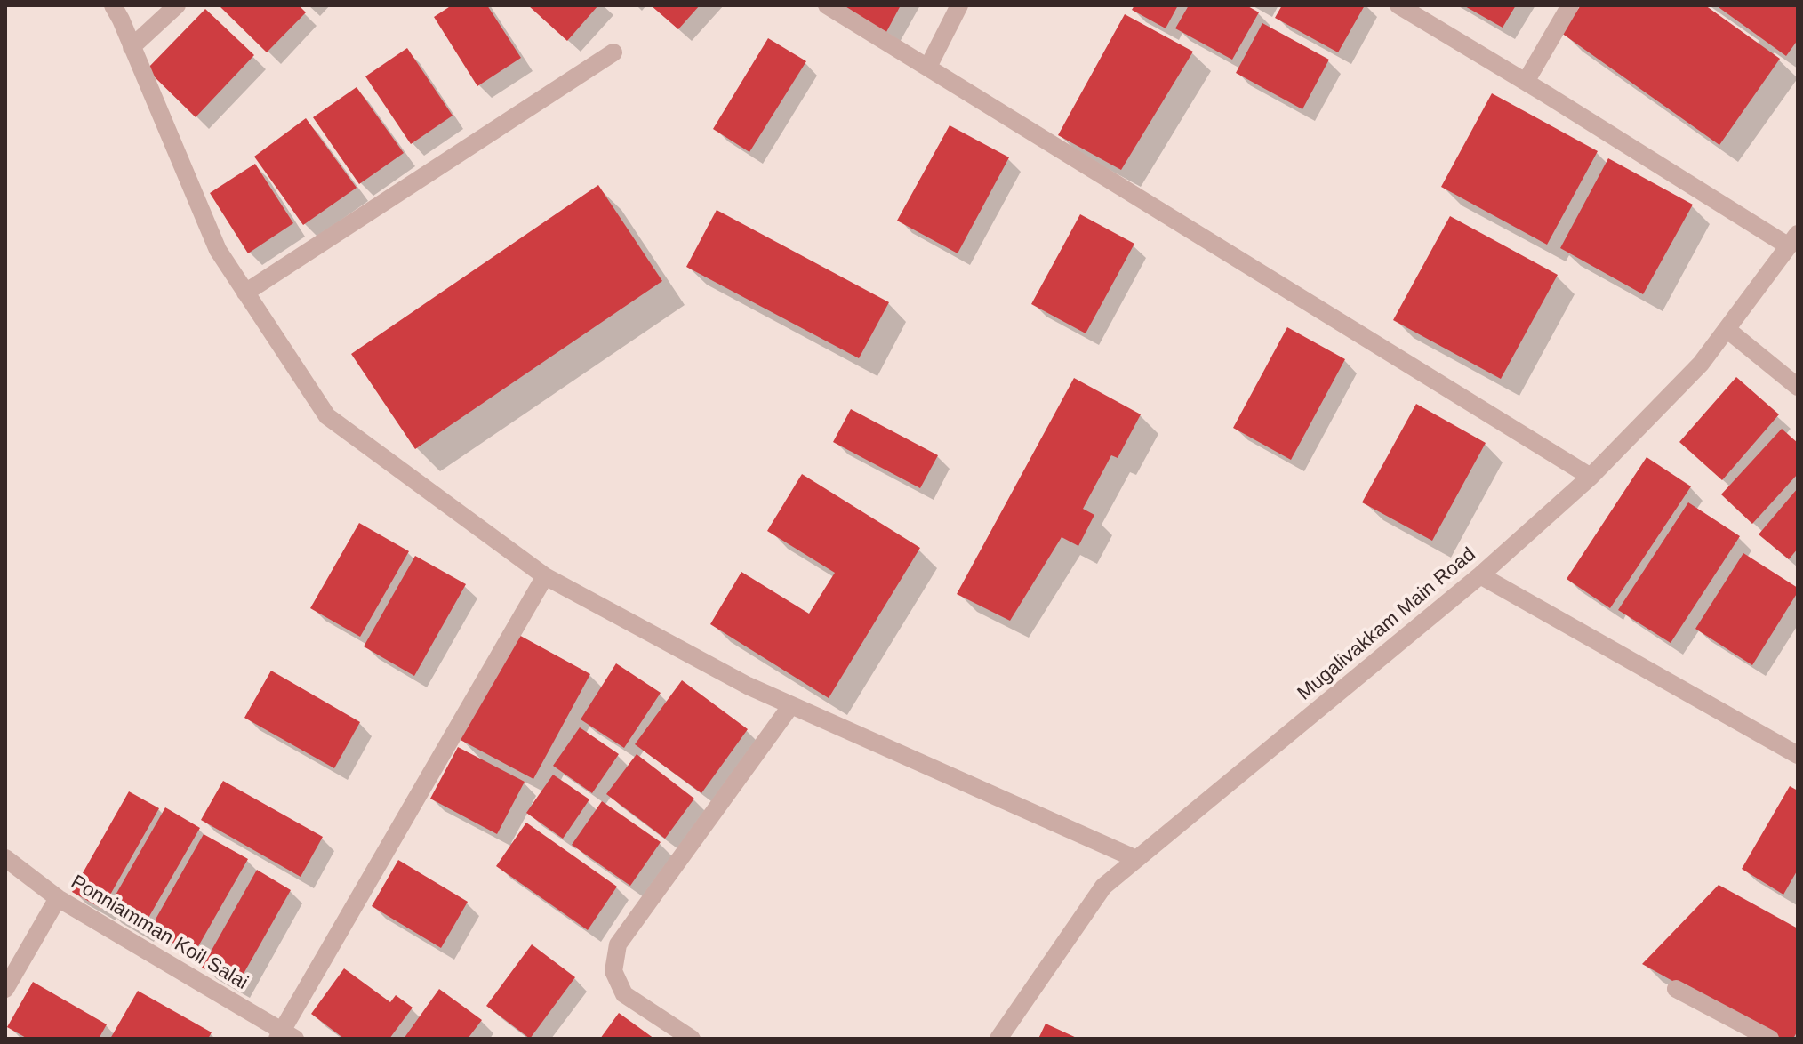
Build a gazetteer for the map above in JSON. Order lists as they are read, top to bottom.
{
  "streets": {
    "street": ["Mugalivakkam Main Road", "Ponniamman Koil Salai"]
  }
}
